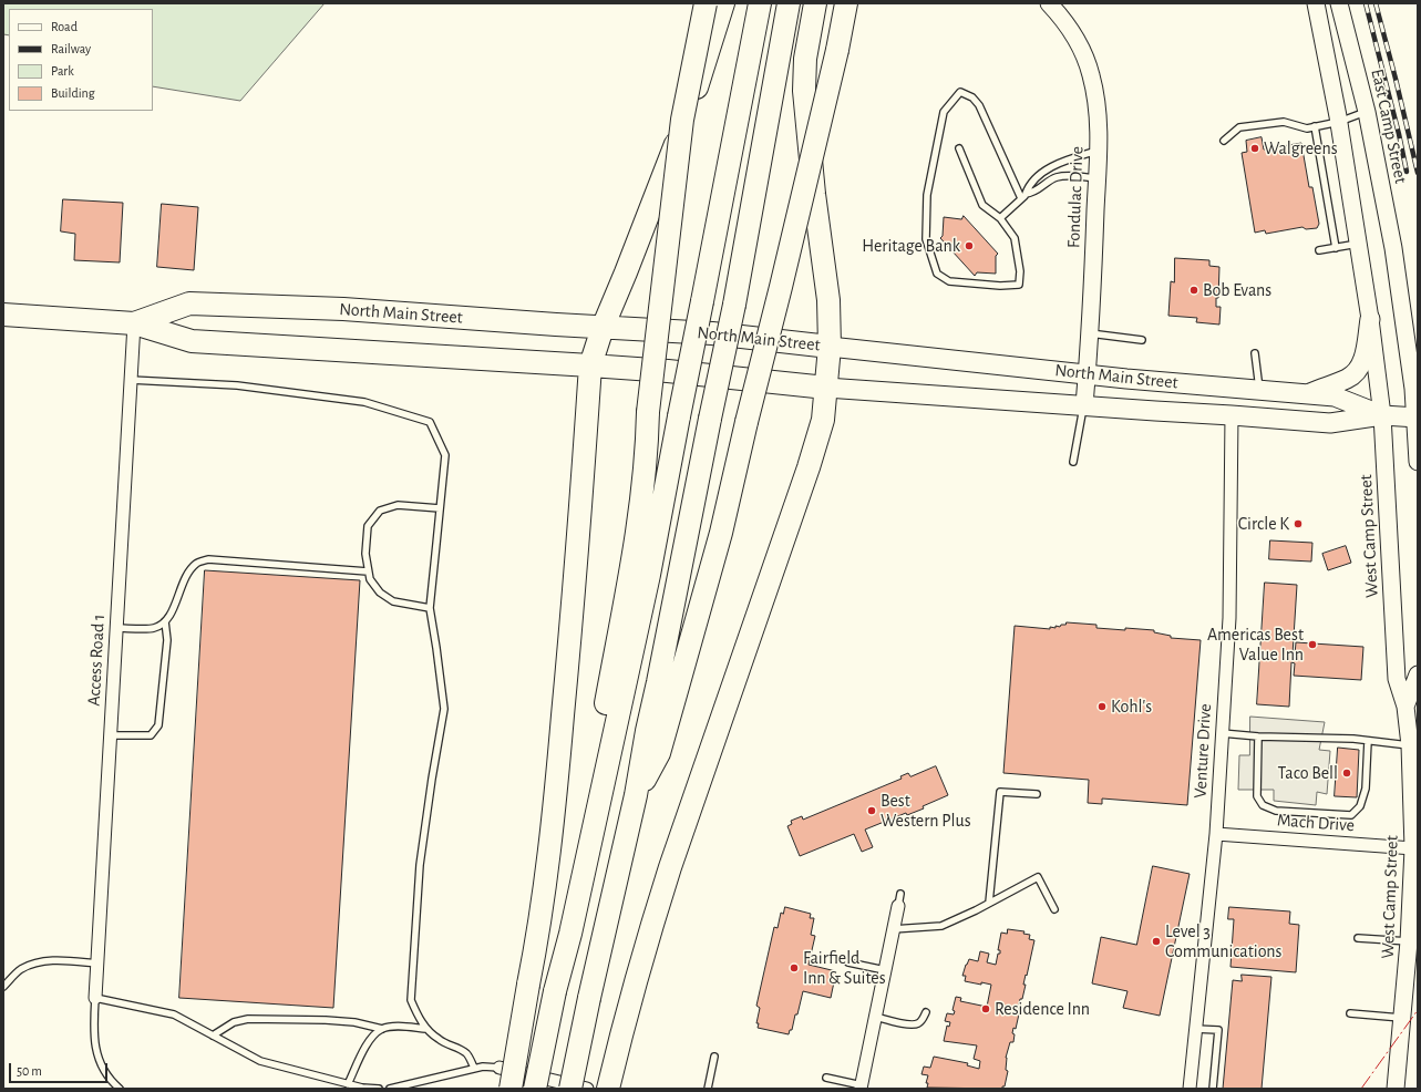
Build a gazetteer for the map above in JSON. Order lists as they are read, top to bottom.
{
  "streets": {
    "highway": ["North Main Street"],
    "main road": ["East Camp Street", "Fondulac Drive", "West Camp Street"],
    "street": ["Access Road 1", "Venture Drive", "Mach Drive"]
  },
  "crossings": [
    ["East Camp Street", "North Main Street"],
    ["Fondulac Drive", "North Main Street"],
    ["North Main Street", "West Camp Street"],
    ["North Main Street", "Access Road 1"],
    ["North Main Street", "Venture Drive"],
    ["West Camp Street", "Mach Drive"],
    ["Venture Drive", "Mach Drive"]
  ],
  "places": [
    "Walgreens",
    "Heritage Bank",
    "Bob Evans",
    "Circle K",
    "Americas Best Value Inn",
    "Kohl's",
    "Taco Bell",
    "Best Western Plus",
    "Level 3 Communications",
    "Fairfield Inn & Suites",
    "Residence Inn"
  ],
  "legend": [
    "Road",
    "Railway",
    "Park",
    "Building"
  ],
  "scale_bar": "50 m"
}
